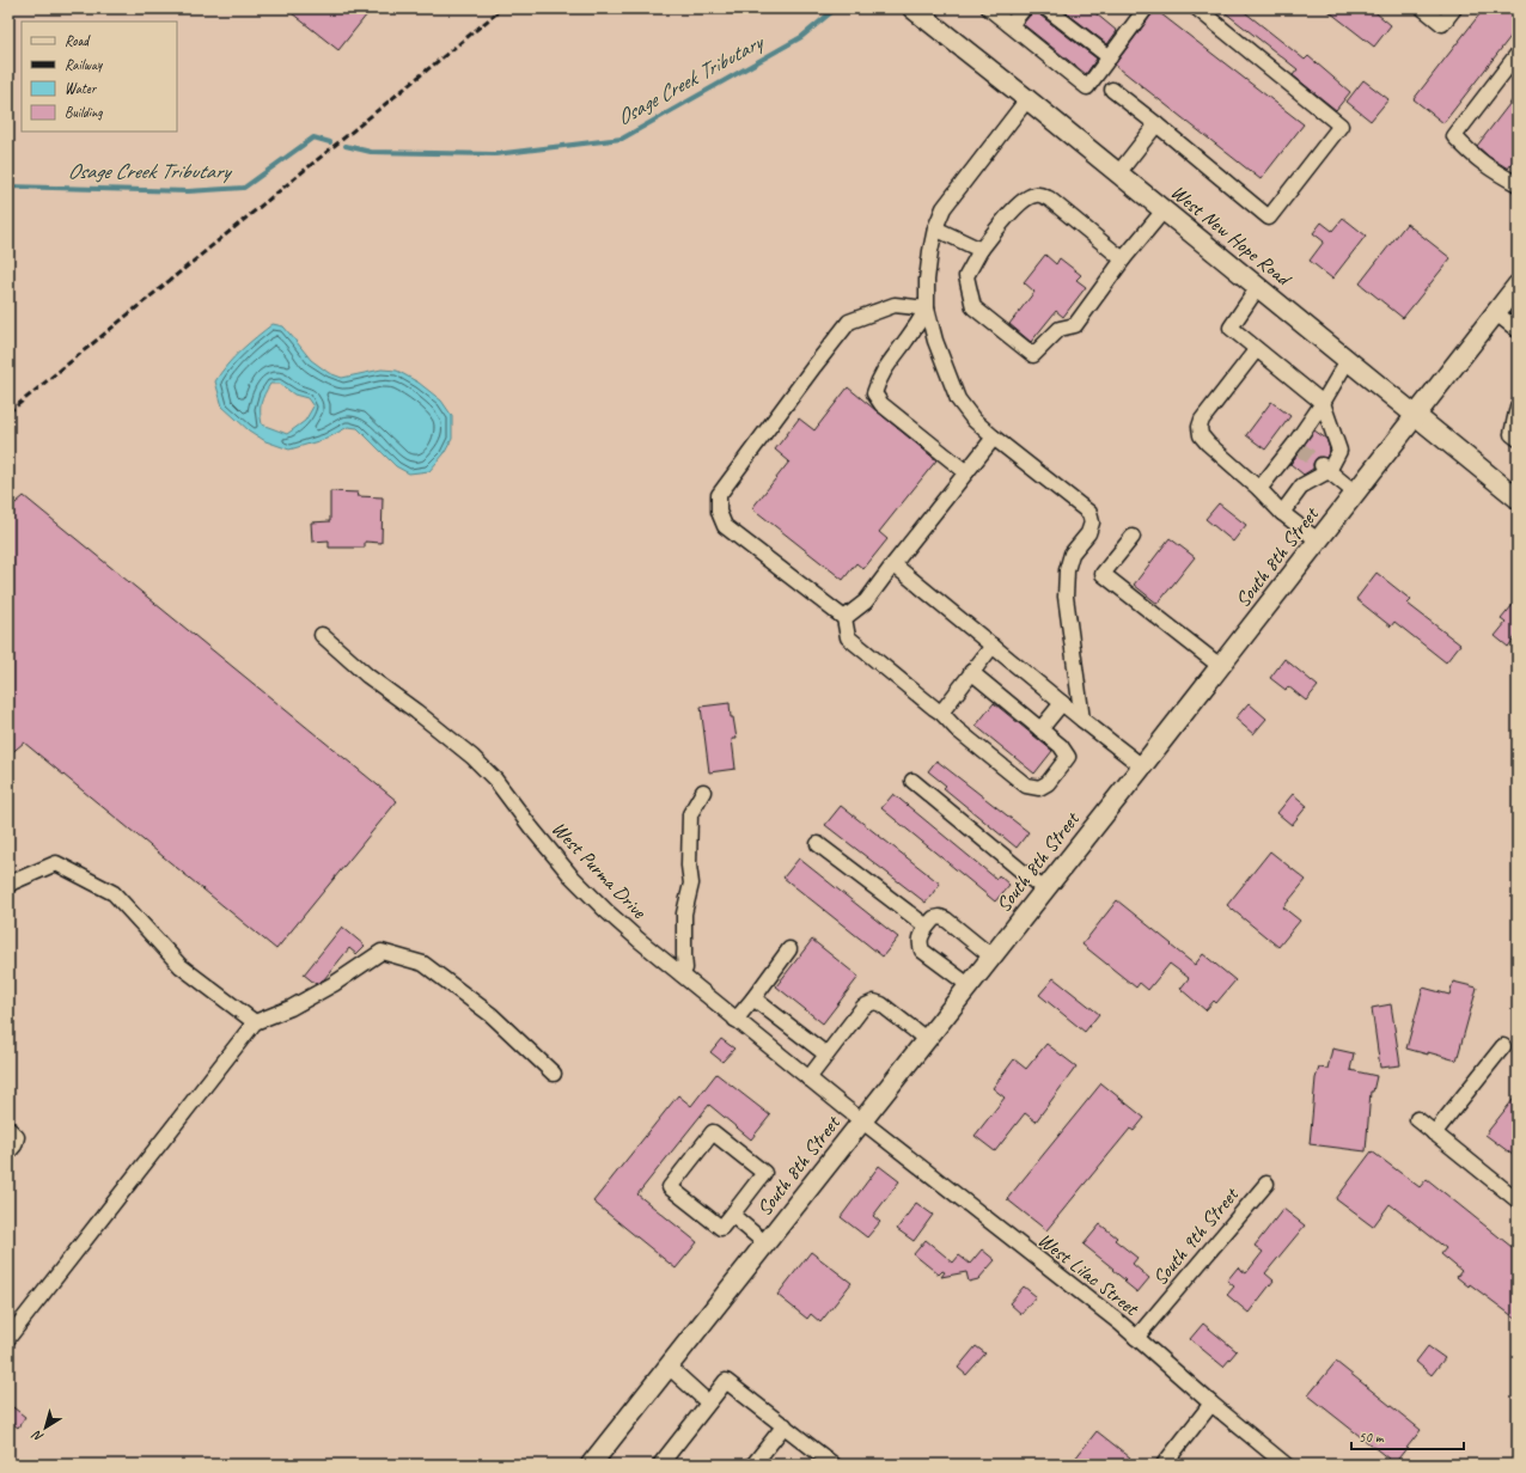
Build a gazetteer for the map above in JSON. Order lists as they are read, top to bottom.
{
  "streets": {
    "main road": ["West New Hope Road", "South 8th Street"],
    "street": ["West Purma Drive", "South 9th Street", "West Lilac Street"]
  },
  "crossings": [
    ["West New Hope Road", "South 8th Street"],
    ["South 8th Street", "West Purma Drive"],
    ["South 8th Street", "West Lilac Street"],
    ["West Purma Drive", "West Lilac Street"],
    ["South 9th Street", "West Lilac Street"]
  ],
  "water": ["Osage Creek Tributary"],
  "legend": [
    "Road",
    "Railway",
    "Water",
    "Building"
  ],
  "scale_bar": "50 m",
  "north": "bottom left"
}
